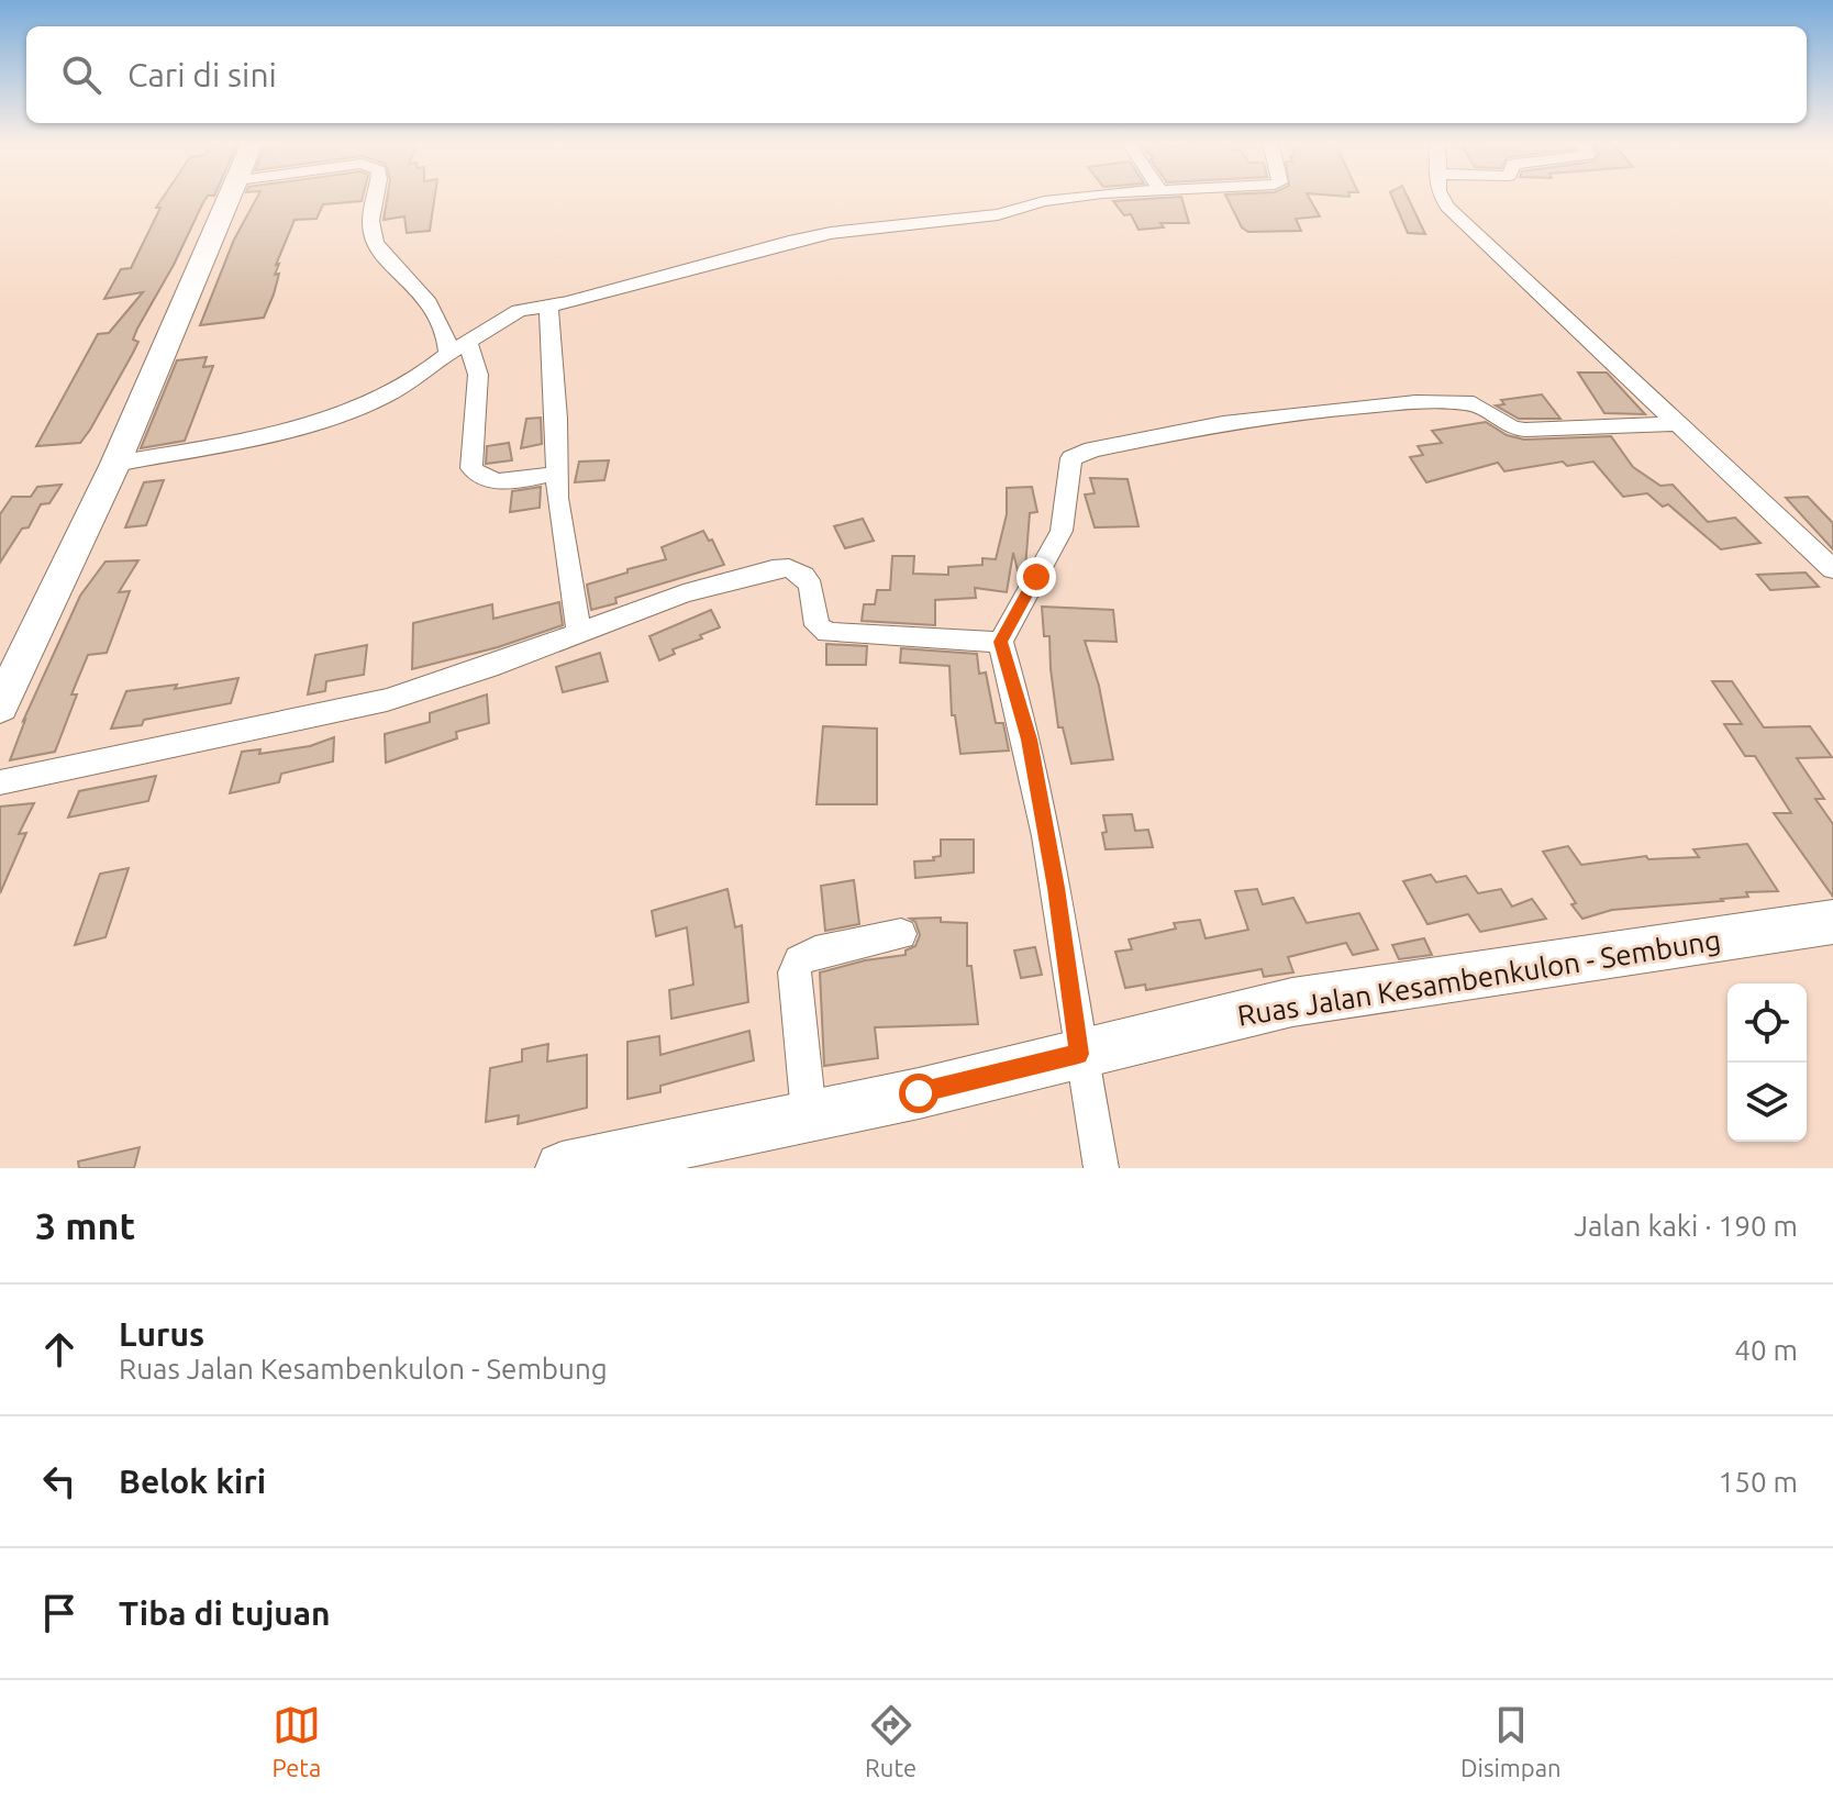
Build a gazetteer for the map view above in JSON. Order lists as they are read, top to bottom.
{
  "streets": {
    "main road": ["Ruas Jalan Kesambenkulon - Sembung"]
  },
  "page": {
    "search": "Cari di sini",
    "heading": ["3 mnt", "Jalan kaki · 190 m"],
    "list": [
      ["Lurus", "Ruas Jalan Kesambenkulon - Sembung", "40 m"],
      ["Belok kiri", "150 m"],
      "Tiba di tujuan"
    ],
    "nav": ["Peta", "Rute", "Disimpan"]
  }
}
